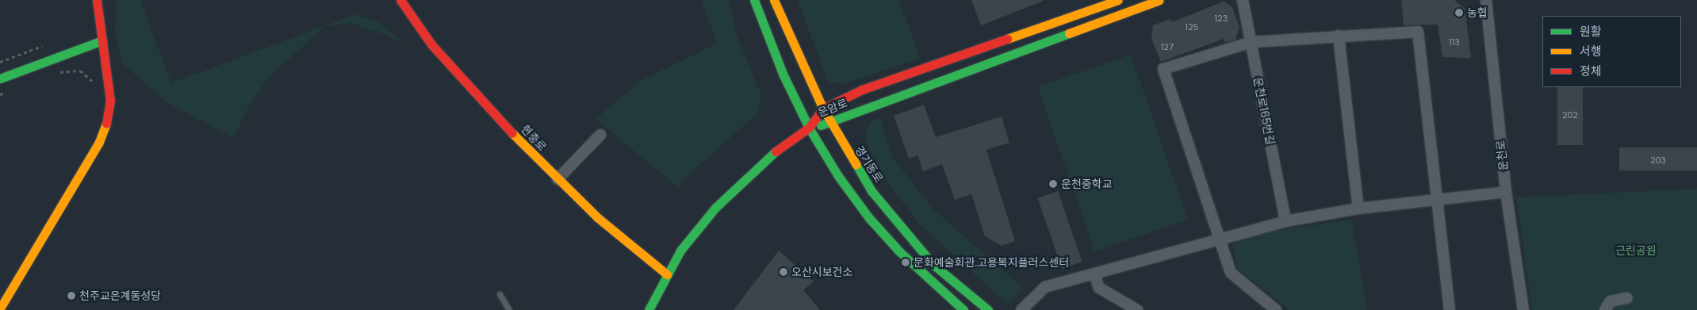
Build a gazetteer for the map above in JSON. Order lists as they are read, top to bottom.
{
  "streets": {
    "street": [
      "운암로",
      "운천로165번길",
      "현충로",
      "운천로",
      "경기동로"
    ]
  },
  "crossings": [
    ["운암로", "경기동로"]
  ],
  "parks": ["근린공원"],
  "places": [
    "농협",
    "운천중학교",
    "문화예술회관.고용복지플러스센터",
    "오산시보건소",
    "천주교은계동성당"
  ],
  "house_numbers": [
    "123",
    "125",
    "113",
    "127",
    "202",
    "203"
  ],
  "legend": ["원활", "서행", "정체"]
}
